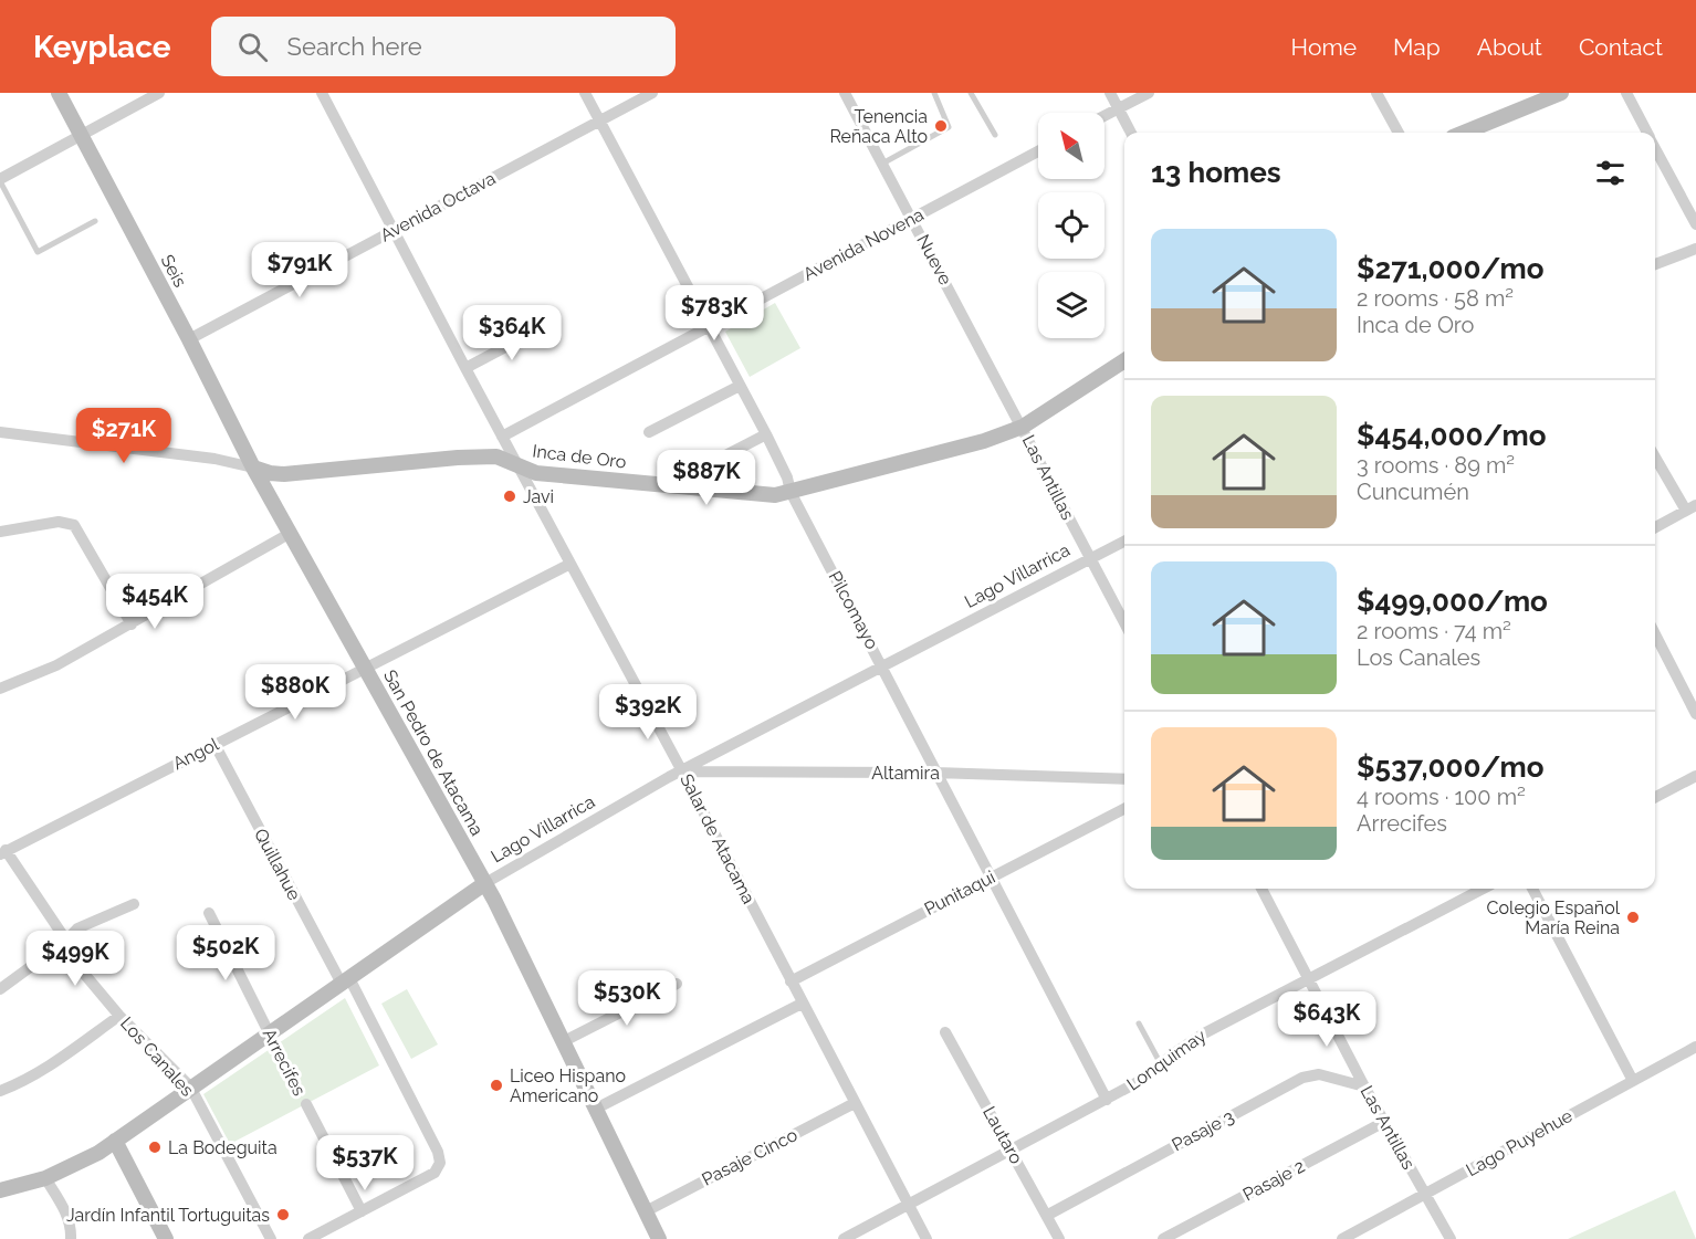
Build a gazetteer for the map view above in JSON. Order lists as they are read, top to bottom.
{
  "streets": {
    "street": [
      "Avenida Octava",
      "Avenida Novena",
      "Nueve",
      "Seis",
      "Inca de Oro",
      "Las Antillas",
      "Lago Villarrica",
      "Pilcomayo",
      "San Pedro de Atacama",
      "Angol",
      "Altamira",
      "Salar de Atacama",
      "Quillahue",
      "Punitaqui",
      "Los Canales",
      "Lonquimay",
      "Arrecifes",
      "Pasaje 3",
      "Lautaro",
      "Lago Puyehue",
      "Pasaje Cinco",
      "Pasaje 2"
    ]
  },
  "crossings": [
    ["Avenida Octava", "Seis"],
    ["Avenida Octava", "Pilcomayo"],
    ["Avenida Octava", "Salar de Atacama"],
    ["Avenida Novena", "Nueve"],
    ["Avenida Novena", "Pilcomayo"],
    ["Avenida Novena", "Salar de Atacama"],
    ["Nueve", "Inca de Oro"],
    ["Nueve", "Las Antillas"],
    ["Seis", "Inca de Oro"],
    ["Seis", "San Pedro de Atacama"],
    ["Inca de Oro", "Las Antillas"],
    ["Inca de Oro", "Pilcomayo"],
    ["Inca de Oro", "San Pedro de Atacama"],
    ["Inca de Oro", "Salar de Atacama"],
    ["Las Antillas", "Lago Villarrica"],
    ["Las Antillas", "Lonquimay"],
    ["Las Antillas", "Pasaje 3"],
    ["Las Antillas", "Lago Puyehue"],
    ["Las Antillas", "Pasaje 2"],
    ["Lago Villarrica", "Pilcomayo"],
    ["Lago Villarrica", "San Pedro de Atacama"],
    ["Lago Villarrica", "Altamira"],
    ["Lago Villarrica", "Salar de Atacama"],
    ["Lago Villarrica", "Quillahue"],
    ["Lago Villarrica", "Los Canales"],
    ["Lago Villarrica", "Arrecifes"],
    ["Pilcomayo", "Altamira"],
    ["Pilcomayo", "Punitaqui"],
    ["Pilcomayo", "Lonquimay"],
    ["San Pedro de Atacama", "Angol"],
    ["San Pedro de Atacama", "Pasaje Cinco"],
    ["Angol", "Salar de Atacama"],
    ["Angol", "Quillahue"],
    ["Angol", "Los Canales"],
    ["Altamira", "Salar de Atacama"],
    ["Salar de Atacama", "Punitaqui"],
    ["Salar de Atacama", "Lonquimay"],
    ["Salar de Atacama", "Pasaje Cinco"],
    ["Quillahue", "Arrecifes"],
    ["Lonquimay", "Lautaro"],
    ["Pasaje 3", "Lautaro"]
  ],
  "places": [
    "Tenencia Reñaca Alto",
    "Javi",
    "Colegio Español María Reina",
    "Liceo Hispano Americano",
    "La Bodeguita",
    "Jardín Infantil Tortuguitas"
  ],
  "north": "top left",
  "page": {
    "header": "Keyplace",
    "search": "Search here",
    "nav": [
      "Home",
      "Map",
      "About",
      "Contact"
    ],
    "heading": "13 homes",
    "list": [
      {
        "name": "$271,000/mo",
        "note": "2 rooms · 58 m² · Inca de Oro"
      },
      {
        "name": "$454,000/mo",
        "note": "3 rooms · 89 m² · Cuncumén"
      },
      {
        "name": "$499,000/mo",
        "note": "2 rooms · 74 m² · Los Canales"
      },
      {
        "name": "$537,000/mo",
        "note": "4 rooms · 100 m² · Arrecifes"
      }
    ],
    "price": [
      "$791K",
      "$783K",
      "$364K",
      "$271K",
      "$887K",
      "$454K",
      "$880K",
      "$392K",
      "$502K",
      "$499K",
      "$530K",
      "$643K",
      "$537K"
    ]
  }
}
